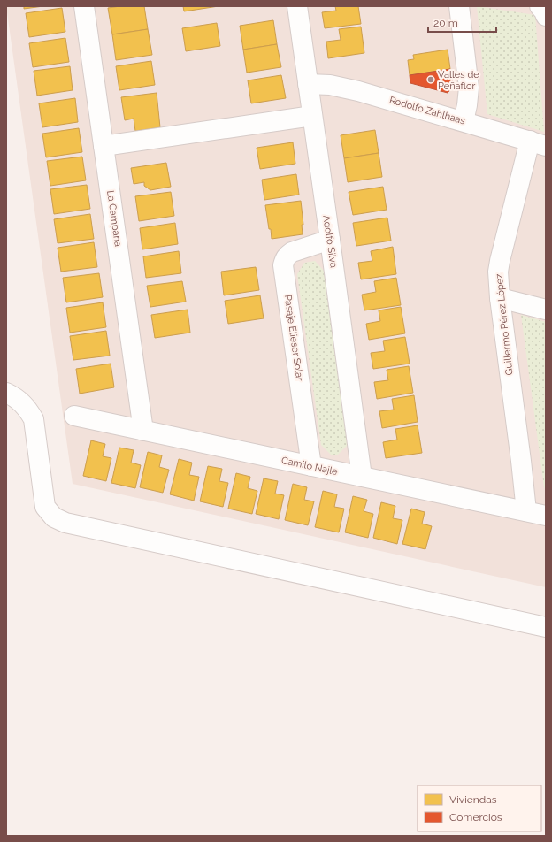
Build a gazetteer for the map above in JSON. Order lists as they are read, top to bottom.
{
  "streets": {
    "street": [
      "Rodolfo Zahlhaas",
      "La Campana",
      "Adolfo Silva",
      "Guillermo Pérez López",
      "Pasaje Elieser Solar",
      "Camilo Najle"
    ]
  },
  "crossings": [
    ["Rodolfo Zahlhaas", "Adolfo Silva"],
    ["Rodolfo Zahlhaas", "Guillermo Pérez López"],
    ["La Campana", "Camilo Najle"],
    ["Adolfo Silva", "Pasaje Elieser Solar"],
    ["Adolfo Silva", "Camilo Najle"],
    ["Guillermo Pérez López", "Camilo Najle"],
    ["Pasaje Elieser Solar", "Camilo Najle"]
  ],
  "places": ["Valles de Peñaflor"],
  "legend": ["Viviendas", "Comercios"],
  "scale_bar": "20 m"
}
